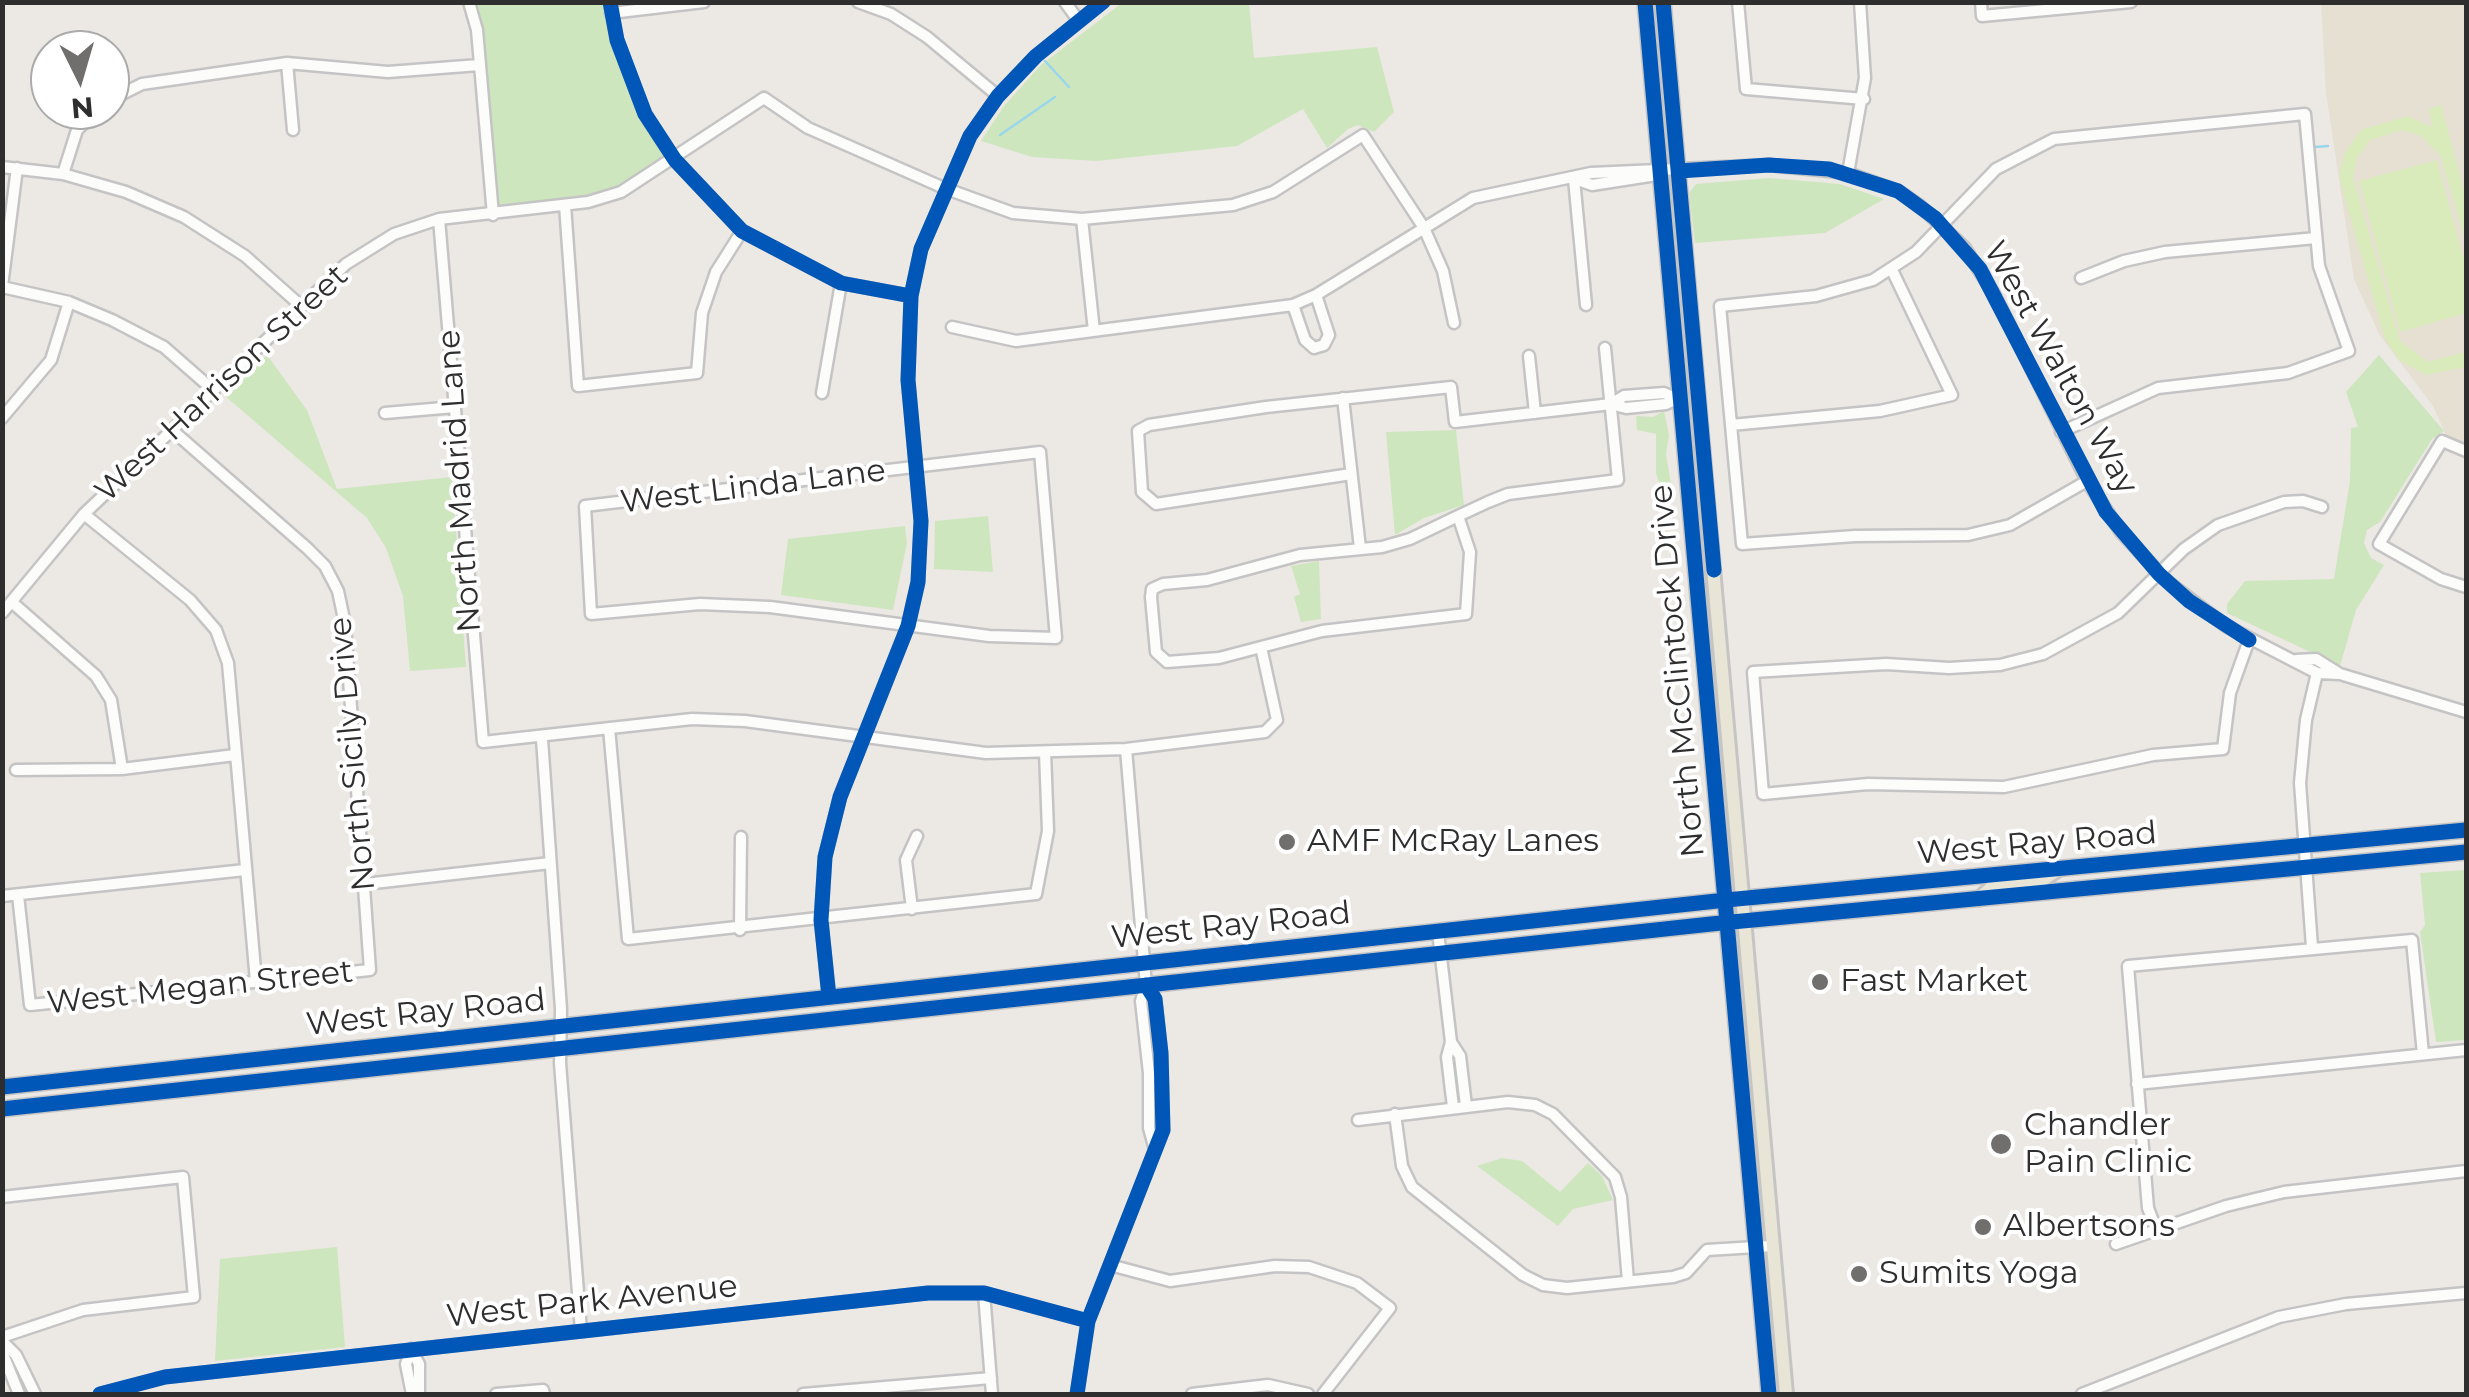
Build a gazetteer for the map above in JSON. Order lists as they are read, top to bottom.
{
  "streets": {
    "main road": ["North McClintock Drive", "West Ray Road"],
    "street": [
      "West Walton Way",
      "West Harrison Street",
      "North Madrid Lane",
      "West Linda Lane",
      "North Sicily Drive",
      "West Megan Street",
      "West Park Avenue"
    ]
  },
  "crossings": [
    ["West Walton Way", "West Harrison Street"],
    ["West Walton Way", "North McClintock Drive"],
    ["West Harrison Street", "North Madrid Lane"],
    ["West Harrison Street", "North Sicily Drive"],
    ["North McClintock Drive", "West Ray Road"],
    ["North Sicily Drive", "West Megan Street"]
  ],
  "places": [
    "AMF McRay Lanes",
    "Fast Market",
    "Chandler Pain Clinic",
    "Albertsons",
    "Sumits Yoga"
  ],
  "north": "bottom"
}
